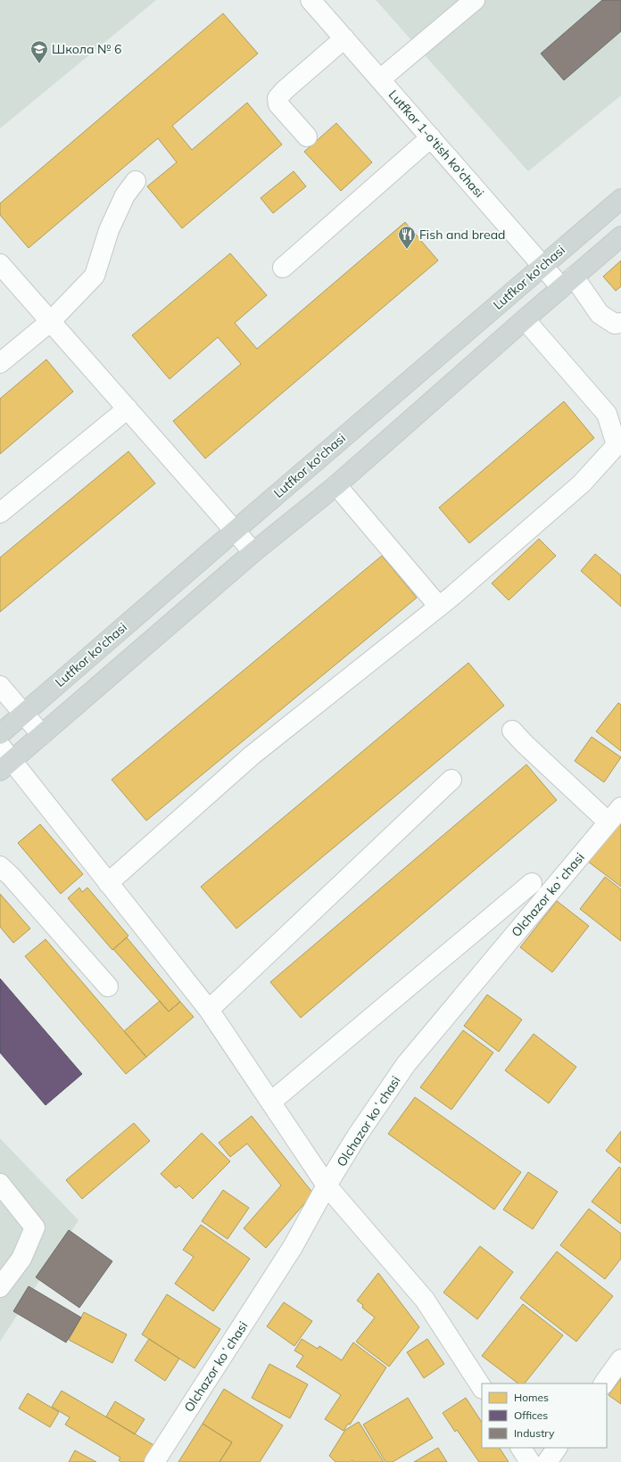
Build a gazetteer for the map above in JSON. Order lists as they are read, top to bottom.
{
  "streets": {
    "main road": ["Lutfkor ko'chasi"],
    "street": ["Lutfkor 1-o'tish ko'chasi", "Olchazor koʻchasi"]
  },
  "crossings": [
    ["Lutfkor 1-o'tish ko'chasi", "Lutfkor ko'chasi"]
  ],
  "places": {
    "school or university": ["Школа № 6"],
    "restaurant": ["Fish and bread"]
  },
  "legend": ["Homes", "Offices", "Industry"]
}
